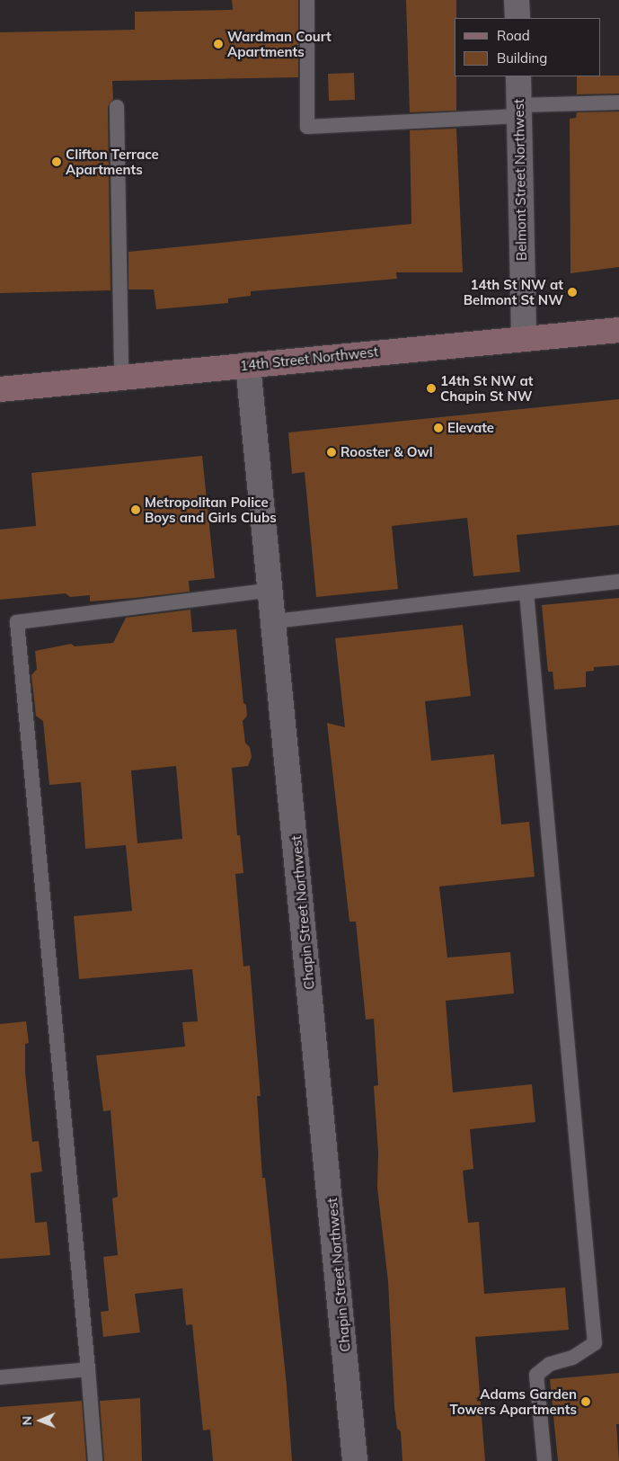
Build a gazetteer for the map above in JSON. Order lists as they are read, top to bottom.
{
  "streets": {
    "main road": ["14th Street Northwest"],
    "street": ["Belmont Street Northwest", "Chapin Street Northwest"]
  },
  "crossings": [
    ["Belmont Street Northwest", "14th Street Northwest"],
    ["14th Street Northwest", "Chapin Street Northwest"]
  ],
  "places": [
    "Wardman Court Apartments",
    "Clifton Terrace Apartments",
    "14th St NW at Belmont St NW",
    "14th St NW at Chapin St NW",
    "Elevate",
    "Rooster & Owl",
    "Metropolitan Police Boys and Girls Clubs",
    "Adams Garden Towers Apartments"
  ],
  "legend": ["Road", "Building"],
  "north": "left"
}
